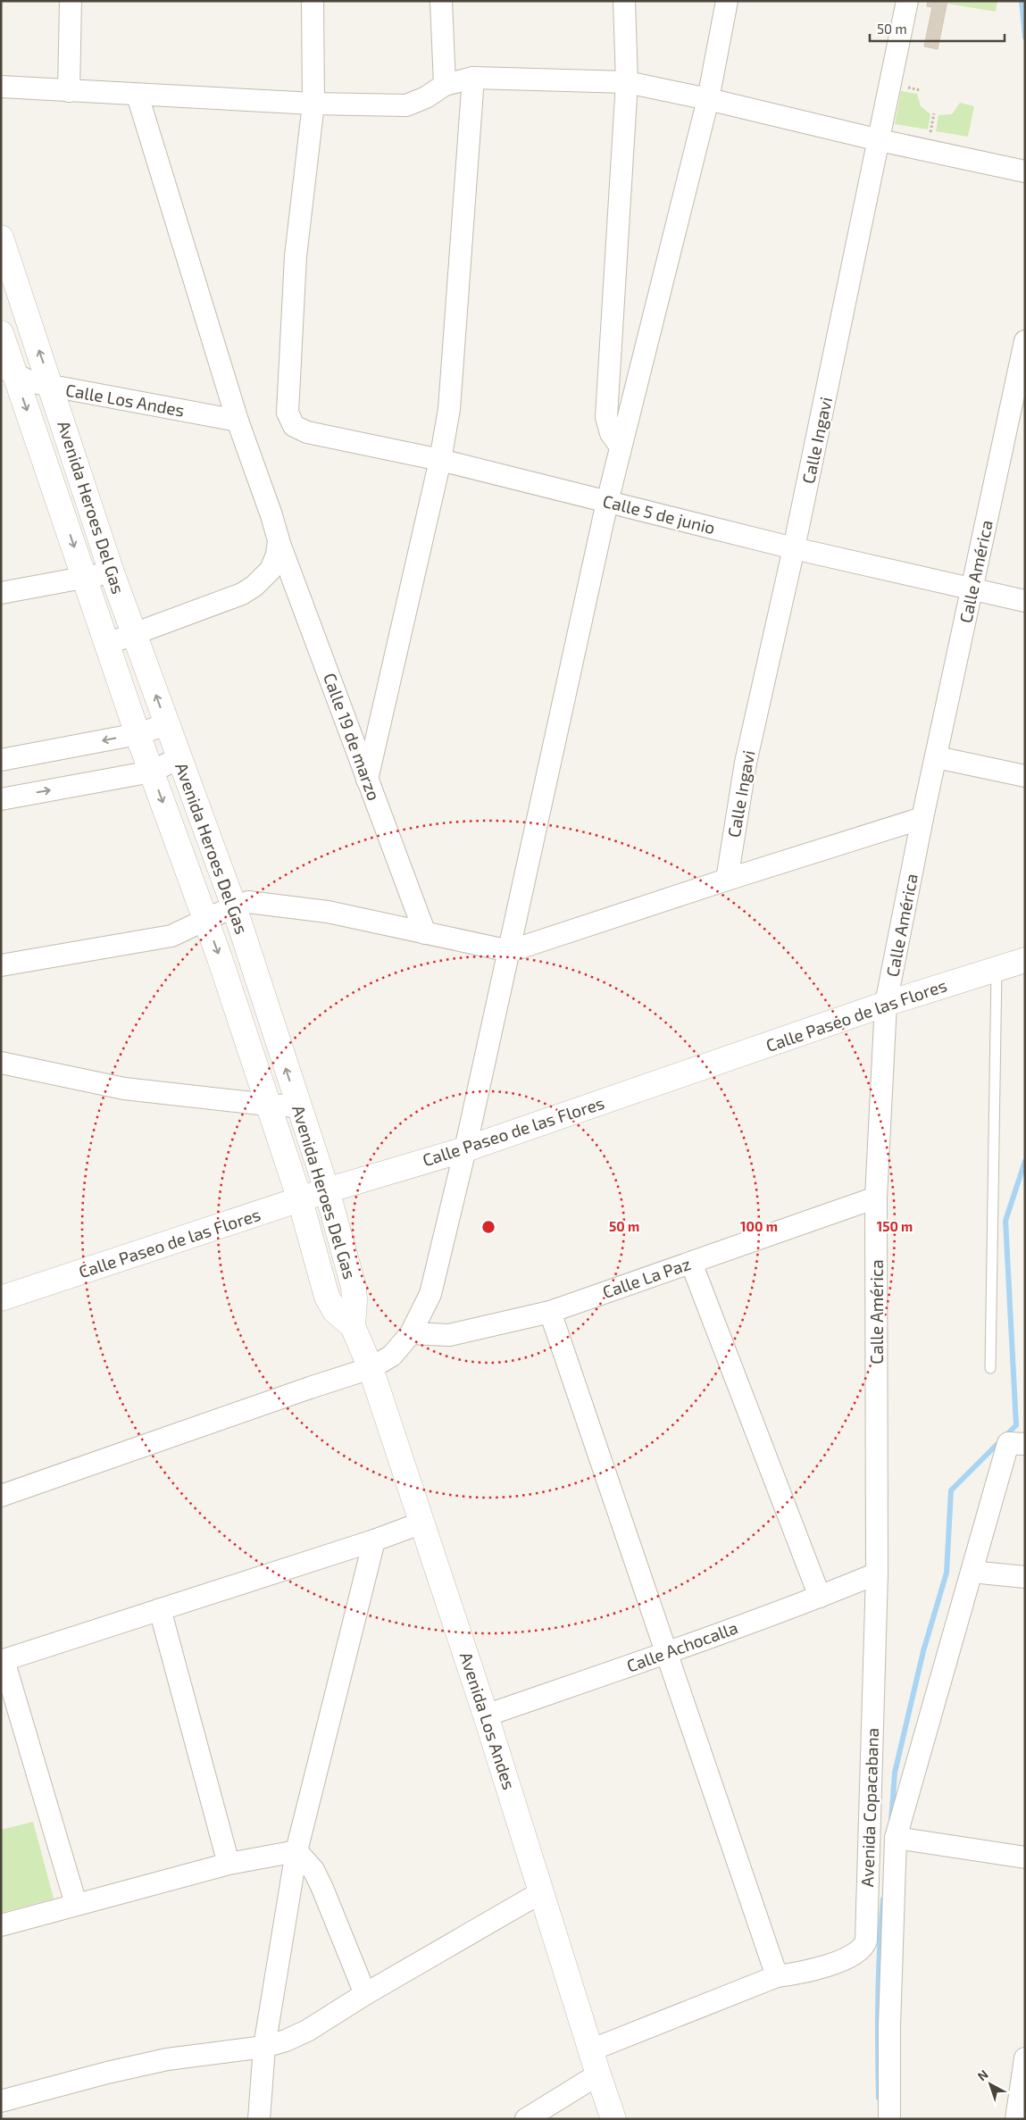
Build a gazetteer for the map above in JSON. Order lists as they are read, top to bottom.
{
  "streets": {
    "street": [
      "Calle Los Andes",
      "Calle Ingavi",
      "Avenida Heroes Del Gas",
      "Calle 5 de junio",
      "Calle América",
      "Calle 19 de marzo",
      "Calle Paseo de las Flores",
      "Calle La Paz",
      "Calle Achocalla",
      "Avenida Los Andes",
      "Avenida Copacabana"
    ]
  },
  "crossings": [
    ["Calle Los Andes", "Avenida Heroes Del Gas"],
    ["Calle Los Andes", "Calle 19 de marzo"],
    ["Calle Ingavi", "Calle 5 de junio"],
    ["Avenida Heroes Del Gas", "Calle Paseo de las Flores"],
    ["Avenida Heroes Del Gas", "Avenida Los Andes"],
    ["Calle 5 de junio", "Calle América"],
    ["Calle América", "Calle Paseo de las Flores"],
    ["Calle América", "Calle La Paz"],
    ["Calle América", "Calle Achocalla"],
    ["Calle América", "Avenida Copacabana"],
    ["Calle Achocalla", "Avenida Los Andes"],
    ["Calle Achocalla", "Avenida Copacabana"],
    ["Avenida Los Andes", "Avenida Copacabana"]
  ],
  "scale_bar": "50 m",
  "north": "top left",
  "rings": ["50 m", "100 m", "150 m"]
}
